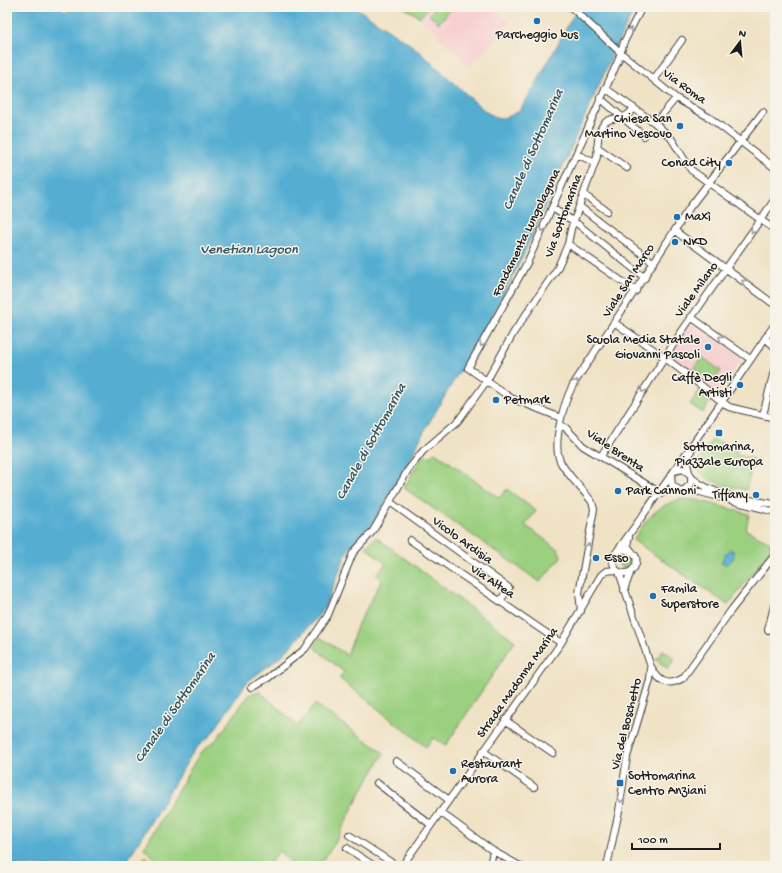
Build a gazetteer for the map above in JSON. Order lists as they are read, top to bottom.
{
  "streets": {
    "street": [
      "Via Roma",
      "Via Sottomarina",
      "Fondamenta Lungolaguna",
      "Viale San Marco",
      "Viale Milano",
      "Viale Brenta",
      "Vicolo Ardisia",
      "Via Altea",
      "Strada Madonna Marina",
      "Via del Boschetto"
    ]
  },
  "crossings": [
    ["Via Roma", "Fondamenta Lungolaguna"],
    ["Via Roma", "Viale San Marco"],
    ["Via Sottomarina", "Fondamenta Lungolaguna"],
    ["Via Sottomarina", "Vicolo Ardisia"],
    ["Fondamenta Lungolaguna", "Viale San Marco"],
    ["Viale San Marco", "Viale Brenta"],
    ["Viale San Marco", "Strada Madonna Marina"],
    ["Viale Milano", "Viale Brenta"],
    ["Vicolo Ardisia", "Via Altea"],
    ["Via Altea", "Strada Madonna Marina"],
    ["Strada Madonna Marina", "Via del Boschetto"]
  ],
  "one_way": ["Viale San Marco", "Viale Milano", "Via del Boschetto"],
  "water": ["Canale di Sottomarina", "Venetian Lagoon"],
  "places": {
    "other": [
      "Parcheggio bus",
      "Chiesa San Martino Vescovo",
      "Conad City",
      "Maxì",
      "NKD",
      "Scuola Media Statale Giovanni Pascoli",
      "Caffè Degli Artisti",
      "Petmark",
      "Park Cannoni",
      "Tiffany",
      "Esso",
      "Famila Superstore",
      "Restaurant Aurora"
    ],
    "transit": ["Sottomarina, Piazzale Europa", "Sottomarina Centro Anziani"]
  },
  "scale_bar": "100 m",
  "north": "top"
}
